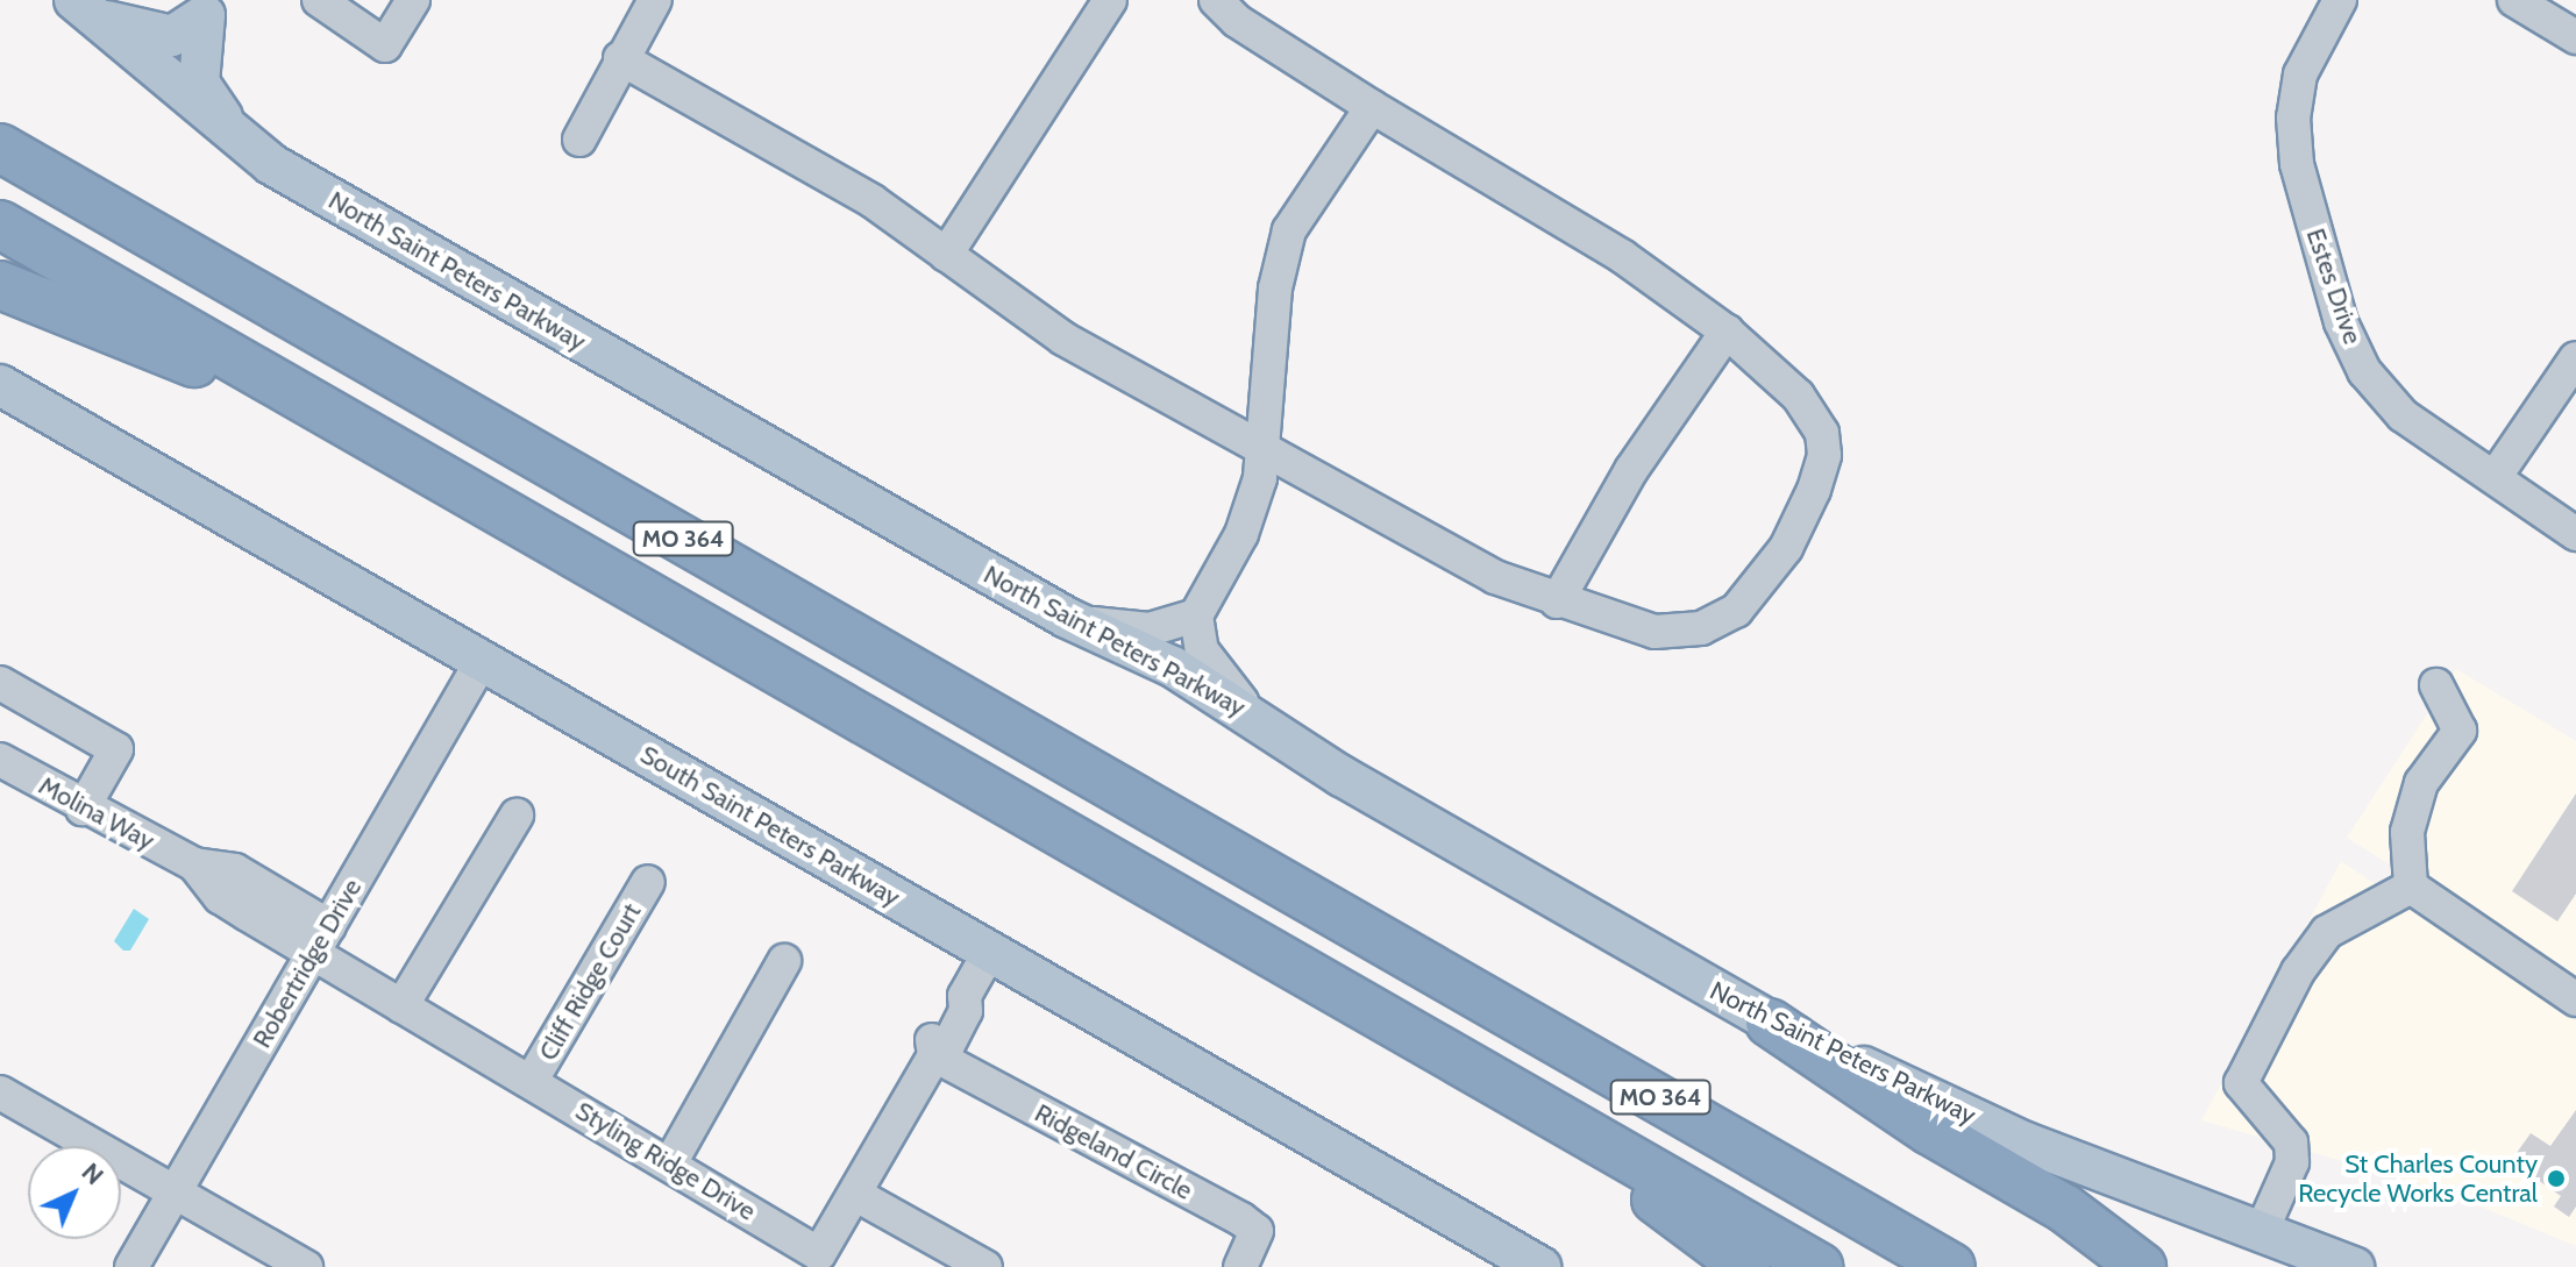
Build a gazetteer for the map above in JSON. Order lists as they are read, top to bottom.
{
  "streets": {
    "highway": ["MO 364"],
    "main road": ["North Saint Peters Parkway", "South Saint Peters Parkway"],
    "street": [
      "Estes Drive",
      "Molina Way",
      "Robertridge Drive",
      "Cliff Ridge Court",
      "Ridgeland Circle",
      "Styling Ridge Drive"
    ]
  },
  "crossings": [
    ["Molina Way", "Robertridge Drive"],
    ["Molina Way", "Styling Ridge Drive"],
    ["South Saint Peters Parkway", "Robertridge Drive"],
    ["South Saint Peters Parkway", "Styling Ridge Drive"],
    ["Robertridge Drive", "Styling Ridge Drive"],
    ["Cliff Ridge Court", "Styling Ridge Drive"],
    ["Ridgeland Circle", "Styling Ridge Drive"]
  ],
  "places": ["St Charles County Recycle Works Central"],
  "north": "top right"
}
